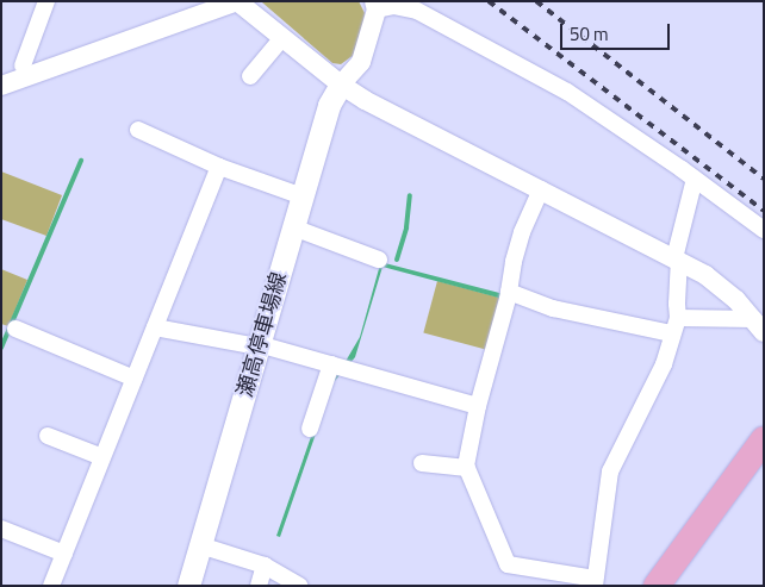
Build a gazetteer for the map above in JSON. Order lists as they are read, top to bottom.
{
  "streets": {
    "main road": ["瀬高停車場線"]
  },
  "scale_bar": "50 m"
}
